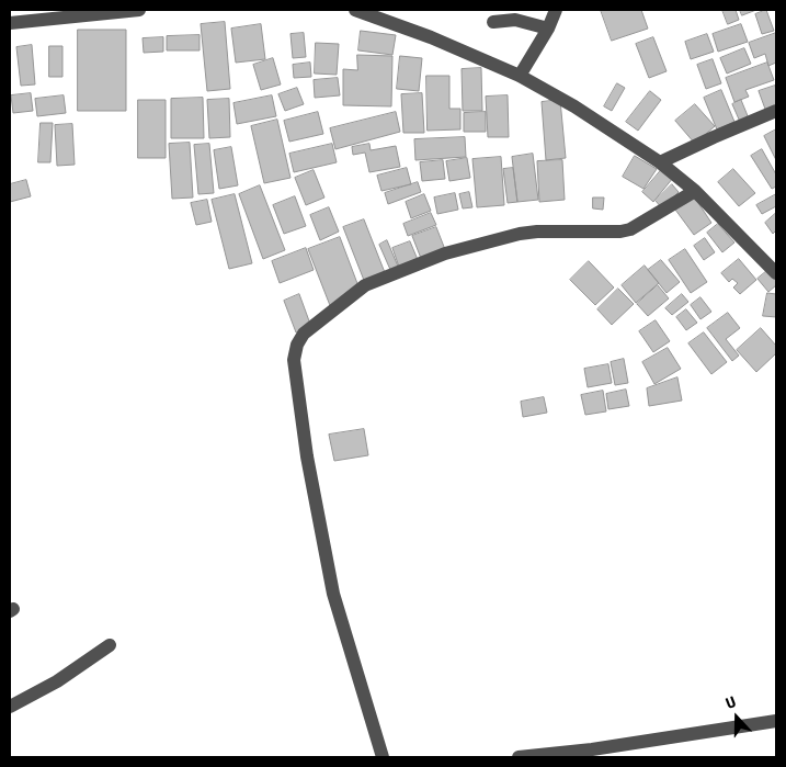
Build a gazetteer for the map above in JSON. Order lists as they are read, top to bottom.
{
  "north": "top"
}
